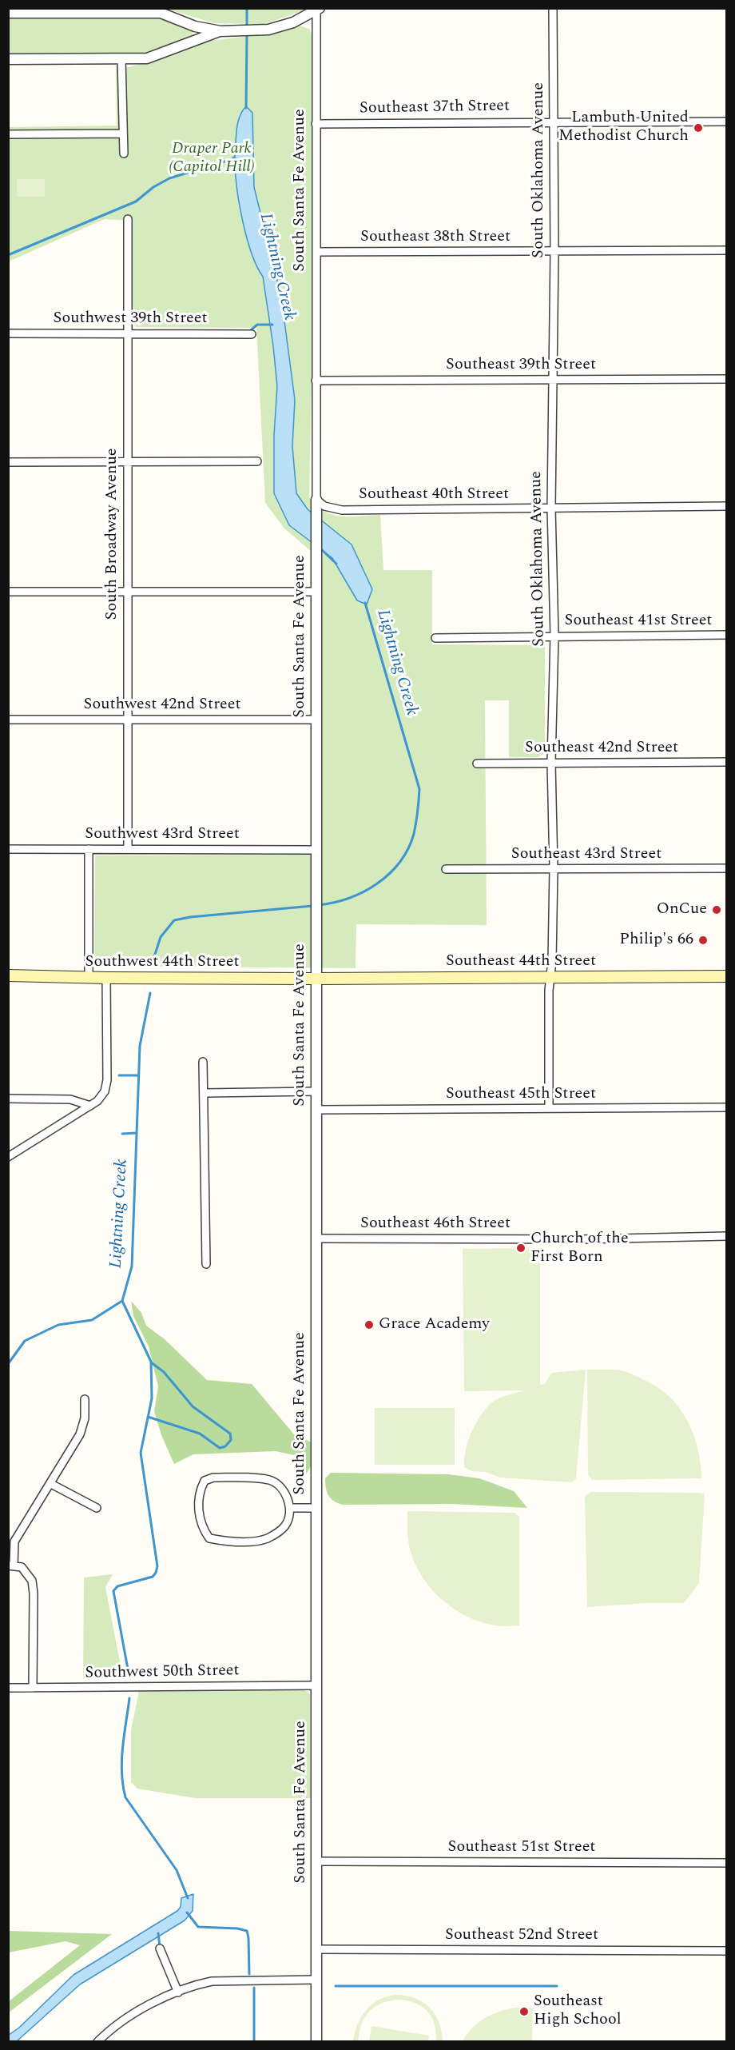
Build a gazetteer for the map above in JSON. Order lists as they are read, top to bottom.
{
  "streets": {
    "main road": ["Southeast 44th Street", "Southwest 44th Street"],
    "street": [
      "Southeast 37th Street",
      "South Oklahoma Avenue",
      "South Santa Fe Avenue",
      "Southeast 38th Street",
      "Southwest 39th Street",
      "Southeast 39th Street",
      "Southeast 40th Street",
      "South Broadway Avenue",
      "Southeast 41st Street",
      "Southwest 42nd Street",
      "Southeast 42nd Street",
      "Southwest 43rd Street",
      "Southeast 43rd Street",
      "Southeast 45th Street",
      "Southeast 46th Street",
      "Southwest 50th Street",
      "Southeast 51st Street",
      "Southeast 52nd Street"
    ]
  },
  "crossings": [
    ["Southeast 37th Street", "South Oklahoma Avenue"],
    ["Southeast 37th Street", "South Santa Fe Avenue"],
    ["South Oklahoma Avenue", "Southeast 38th Street"],
    ["South Oklahoma Avenue", "Southeast 39th Street"],
    ["South Oklahoma Avenue", "Southeast 40th Street"],
    ["South Oklahoma Avenue", "Southeast 41st Street"],
    ["South Oklahoma Avenue", "Southeast 42nd Street"],
    ["South Oklahoma Avenue", "Southeast 43rd Street"],
    ["South Oklahoma Avenue", "Southeast 44th Street"],
    ["South Oklahoma Avenue", "Southeast 45th Street"],
    ["South Santa Fe Avenue", "Southeast 38th Street"],
    ["South Santa Fe Avenue", "Southeast 39th Street"],
    ["South Santa Fe Avenue", "Southeast 40th Street"],
    ["South Santa Fe Avenue", "Southwest 42nd Street"],
    ["South Santa Fe Avenue", "Southwest 43rd Street"],
    ["South Santa Fe Avenue", "Southeast 44th Street"],
    ["South Santa Fe Avenue", "Southwest 44th Street"],
    ["South Santa Fe Avenue", "Southeast 45th Street"],
    ["South Santa Fe Avenue", "Southeast 46th Street"],
    ["South Santa Fe Avenue", "Southwest 50th Street"],
    ["South Santa Fe Avenue", "Southeast 51st Street"],
    ["South Santa Fe Avenue", "Southeast 52nd Street"],
    ["Southwest 39th Street", "South Broadway Avenue"],
    ["South Broadway Avenue", "Southwest 42nd Street"],
    ["South Broadway Avenue", "Southwest 43rd Street"],
    ["Southeast 44th Street", "Southwest 44th Street"]
  ],
  "water": ["Lightning Creek"],
  "parks": ["Draper Park (Capitol Hill)"],
  "places": [
    "Lambuth United Methodist Church",
    "OnCue",
    "Philip's 66",
    "Church of the First Born",
    "Grace Academy",
    "Southeast High School"
  ]
}
